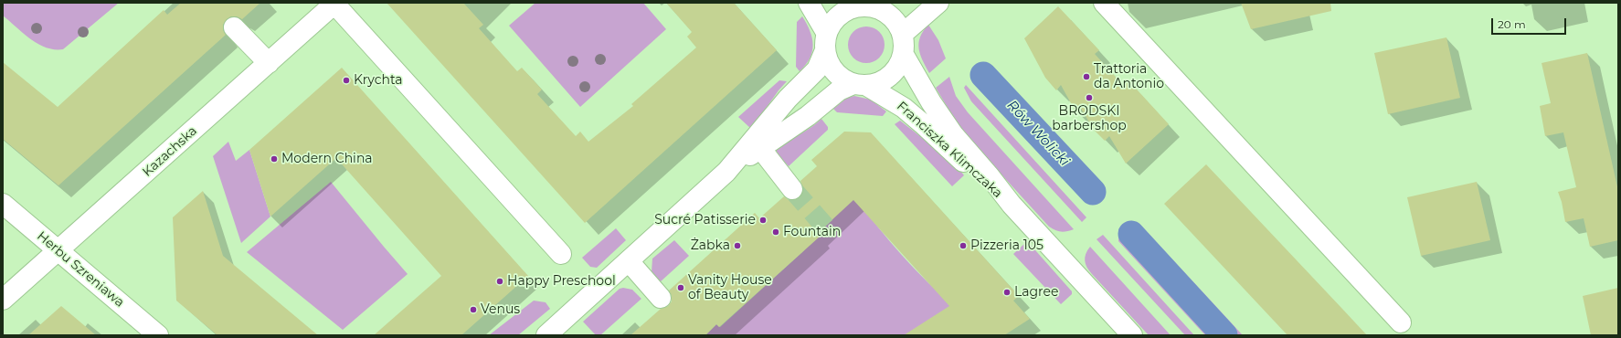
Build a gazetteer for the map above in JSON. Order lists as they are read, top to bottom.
{
  "streets": {
    "street": ["Franciszka Klimczaka", "Kazachska", "Herbu Szreniawa"]
  },
  "crossings": [
    ["Kazachska", "Herbu Szreniawa"]
  ],
  "water": ["Rów Wolicki"],
  "places": [
    "Trattoria da Antonio",
    "Krychta",
    "BRODSKI barbershop",
    "Modern China",
    "Sucré Patisserie",
    "Fountain",
    "Żabka",
    "Pizzeria 105",
    "Happy Preschool",
    "Vanity House of Beauty",
    "Lagree",
    "Venus"
  ],
  "scale_bar": "20 m"
}
